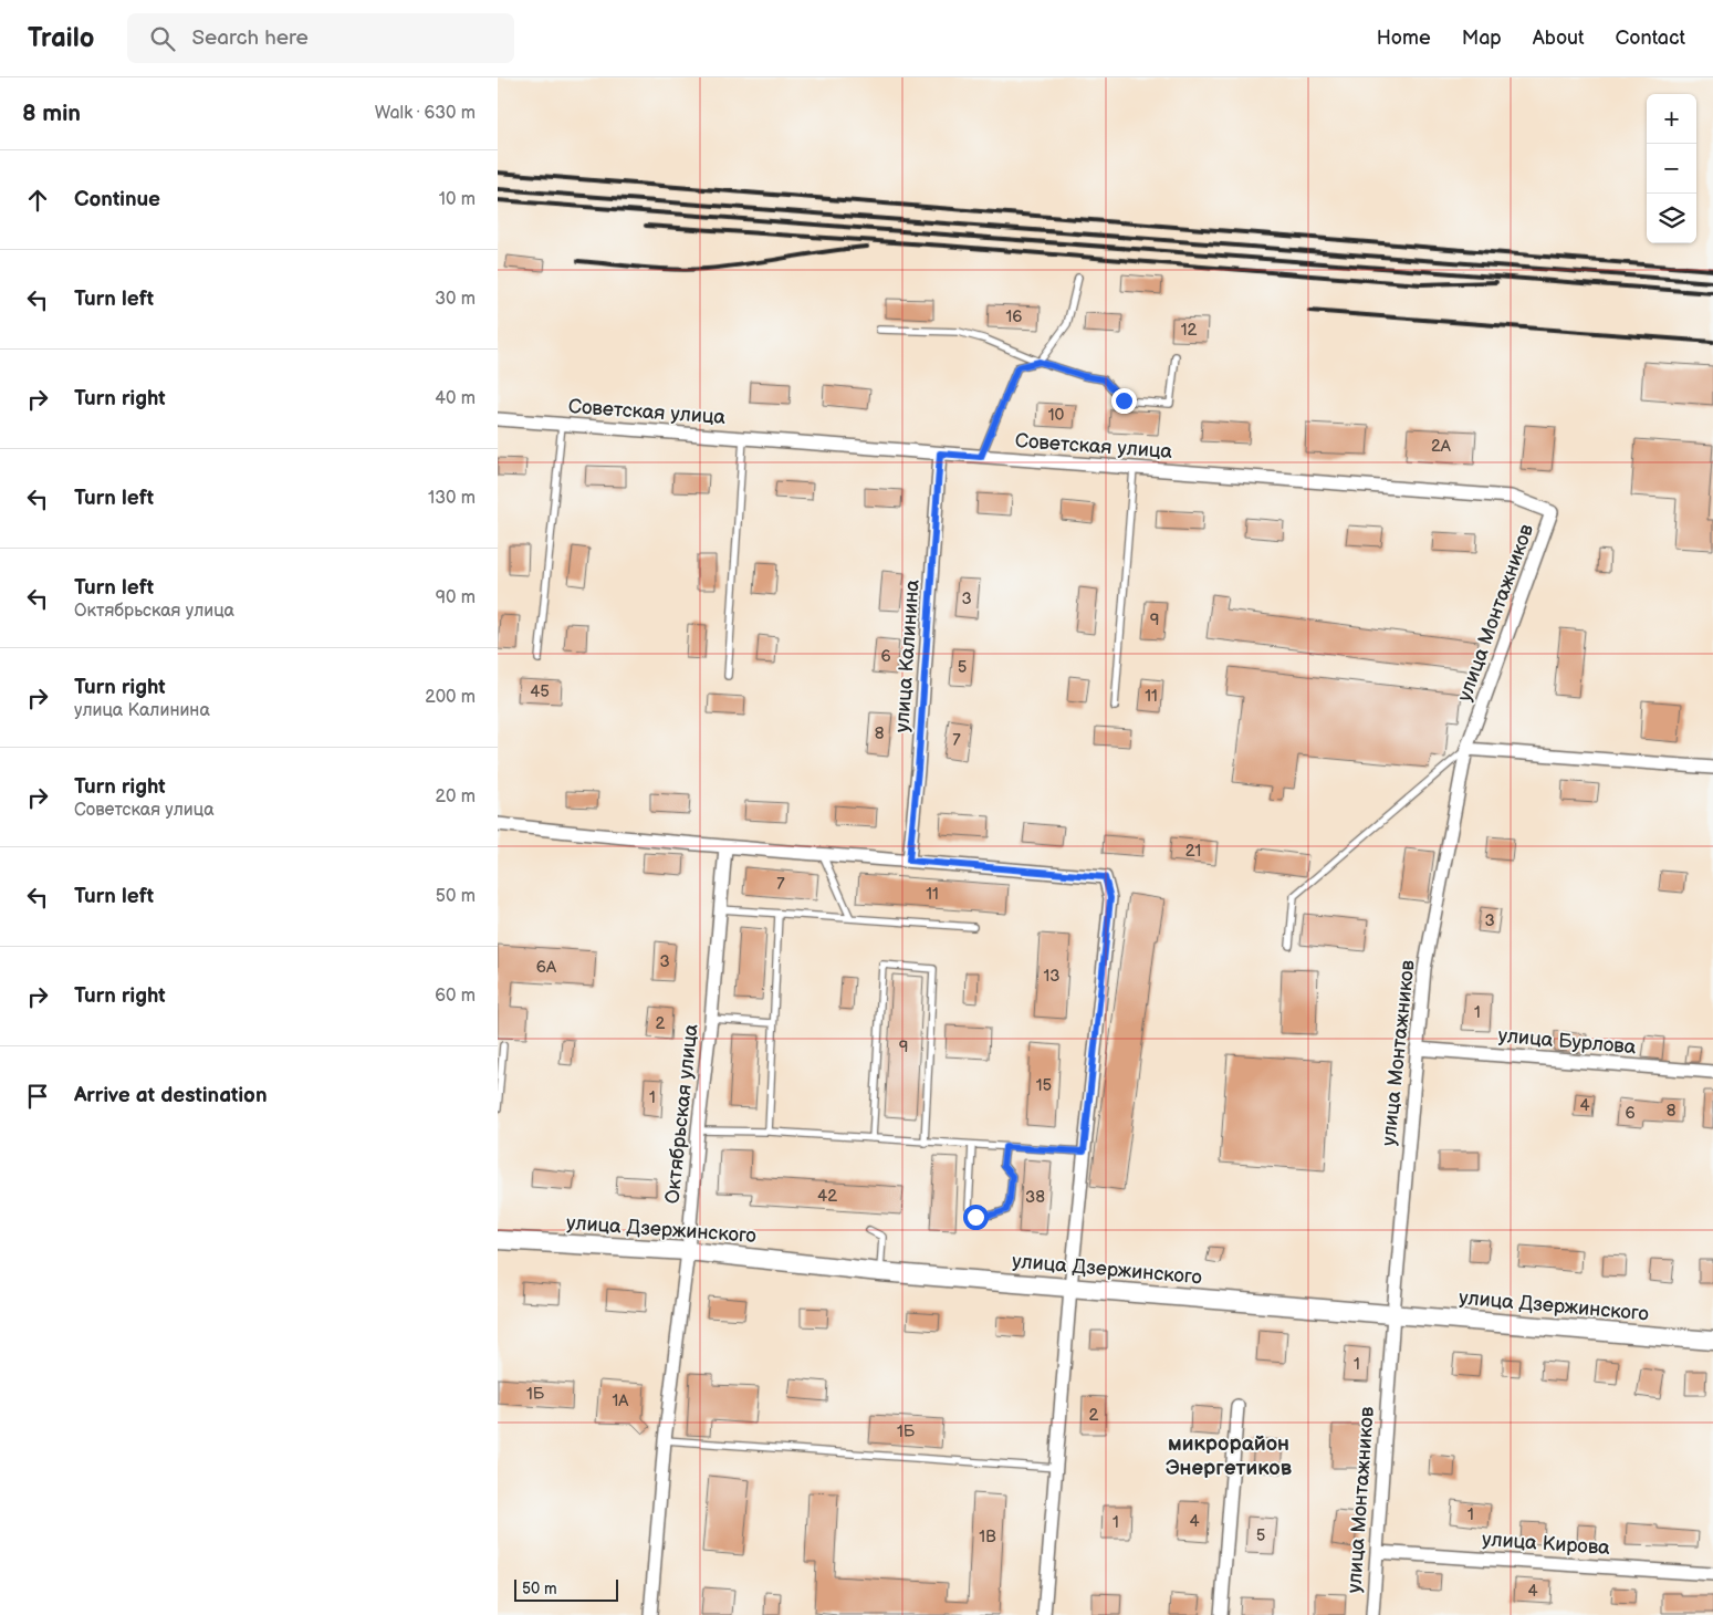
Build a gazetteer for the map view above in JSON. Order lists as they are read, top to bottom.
{
  "streets": {
    "street": [
      "Советская улица",
      "улица Монтажников",
      "улица Калинина",
      "улица Бурлова",
      "Октябрьская улица",
      "улица Дзержинского",
      "улица Кирова"
    ]
  },
  "crossings": [
    ["Советская улица", "улица Монтажников"],
    ["Советская улица", "улица Калинина"],
    ["улица Монтажников", "улица Бурлова"],
    ["улица Монтажников", "улица Дзержинского"],
    ["улица Монтажников", "улица Кирова"],
    ["Октябрьская улица", "улица Дзержинского"]
  ],
  "districts": ["микрорайон Энергетиков"],
  "house_numbers": [
    "16",
    "12",
    "10",
    "2А",
    "3",
    "9",
    "6",
    "5",
    "45",
    "11",
    "8",
    "7",
    "21",
    "7",
    "11",
    "3",
    "3",
    "6А",
    "13",
    "1",
    "2",
    "9",
    "15",
    "1",
    "4",
    "8",
    "6",
    "42",
    "38",
    "1",
    "1Б",
    "1А",
    "2",
    "1Б",
    "1",
    "4",
    "1",
    "5",
    "1В",
    "4"
  ],
  "scale_bar": "50 m",
  "page": {
    "header": "Trailo",
    "search": "Search here",
    "nav": [
      "Home",
      "Map",
      "About",
      "Contact"
    ],
    "heading": ["8 min", "Walk · 630 m"],
    "map_buttons": ["+", "−"],
    "list": [
      ["Continue", "10 m"],
      ["Turn left", "30 m"],
      ["Turn right", "40 m"],
      ["Turn left", "130 m"],
      ["Turn left", "Октябрьская улица", "90 m"],
      ["Turn right", "улица Калинина", "200 m"],
      ["Turn right", "Советская улица", "20 m"],
      ["Turn left", "50 m"],
      ["Turn right", "60 m"],
      "Arrive at destination"
    ],
    "scale": "50 m"
  }
}
